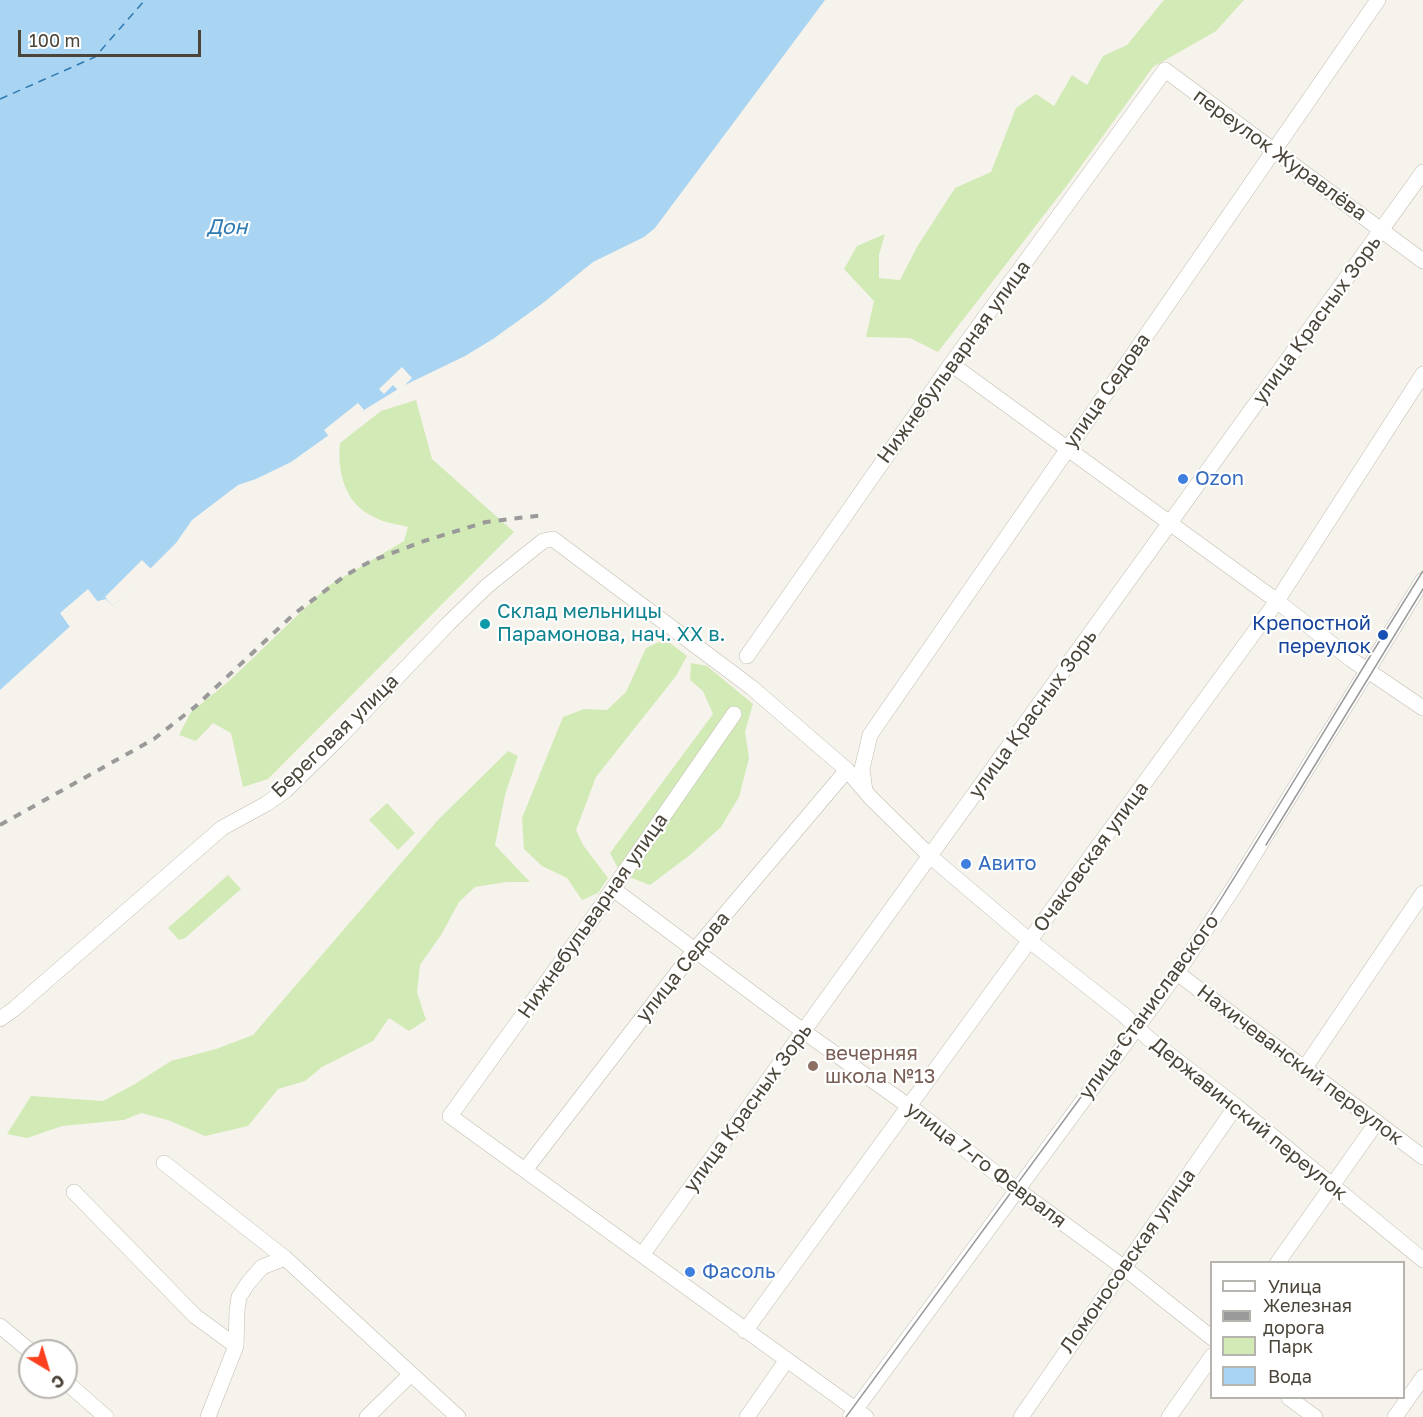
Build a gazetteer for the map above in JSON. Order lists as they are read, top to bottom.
{
  "streets": {
    "street": [
      "переулок Журавлёва",
      "улица Красных Зорь",
      "Нижнебульварная улица",
      "улица Седова",
      "Береговая улица",
      "Очаковская улица",
      "улица Станиславского",
      "Нахичеванский переулок",
      "Державинский переулок",
      "улица 7-го Февраля",
      "Ломоносовская улица"
    ]
  },
  "crossings": [
    ["переулок Журавлёва", "улица Красных Зорь"],
    ["переулок Журавлёва", "Нижнебульварная улица"],
    ["переулок Журавлёва", "улица Седова"],
    ["улица Красных Зорь", "Державинский переулок"],
    ["улица Красных Зорь", "улица 7-го Февраля"],
    ["Нижнебульварная улица", "улица Седова"],
    ["Нижнебульварная улица", "улица 7-го Февраля"],
    ["улица Седова", "Державинский переулок"],
    ["улица Седова", "улица 7-го Февраля"],
    ["Береговая улица", "Державинский переулок"],
    ["Очаковская улица", "Державинский переулок"],
    ["Очаковская улица", "улица 7-го Февраля"],
    ["улица Станиславского", "Нахичеванский переулок"],
    ["улица Станиславского", "Державинский переулок"],
    ["улица Станиславского", "улица 7-го Февраля"],
    ["Державинский переулок", "Ломоносовская улица"],
    ["улица 7-го Февраля", "Ломоносовская улица"]
  ],
  "water": ["Дон"],
  "places": [
    "Ozon",
    "Склад мельницы Парамонова, нач. XX в.",
    "Крепостной переулок",
    "Авито",
    "вечерняя школа №13",
    "Фасоль"
  ],
  "legend": [
    "Улица",
    "Железная дорога",
    "Парк",
    "Вода"
  ],
  "scale_bar": "100 m",
  "north": "bottom right"
}
